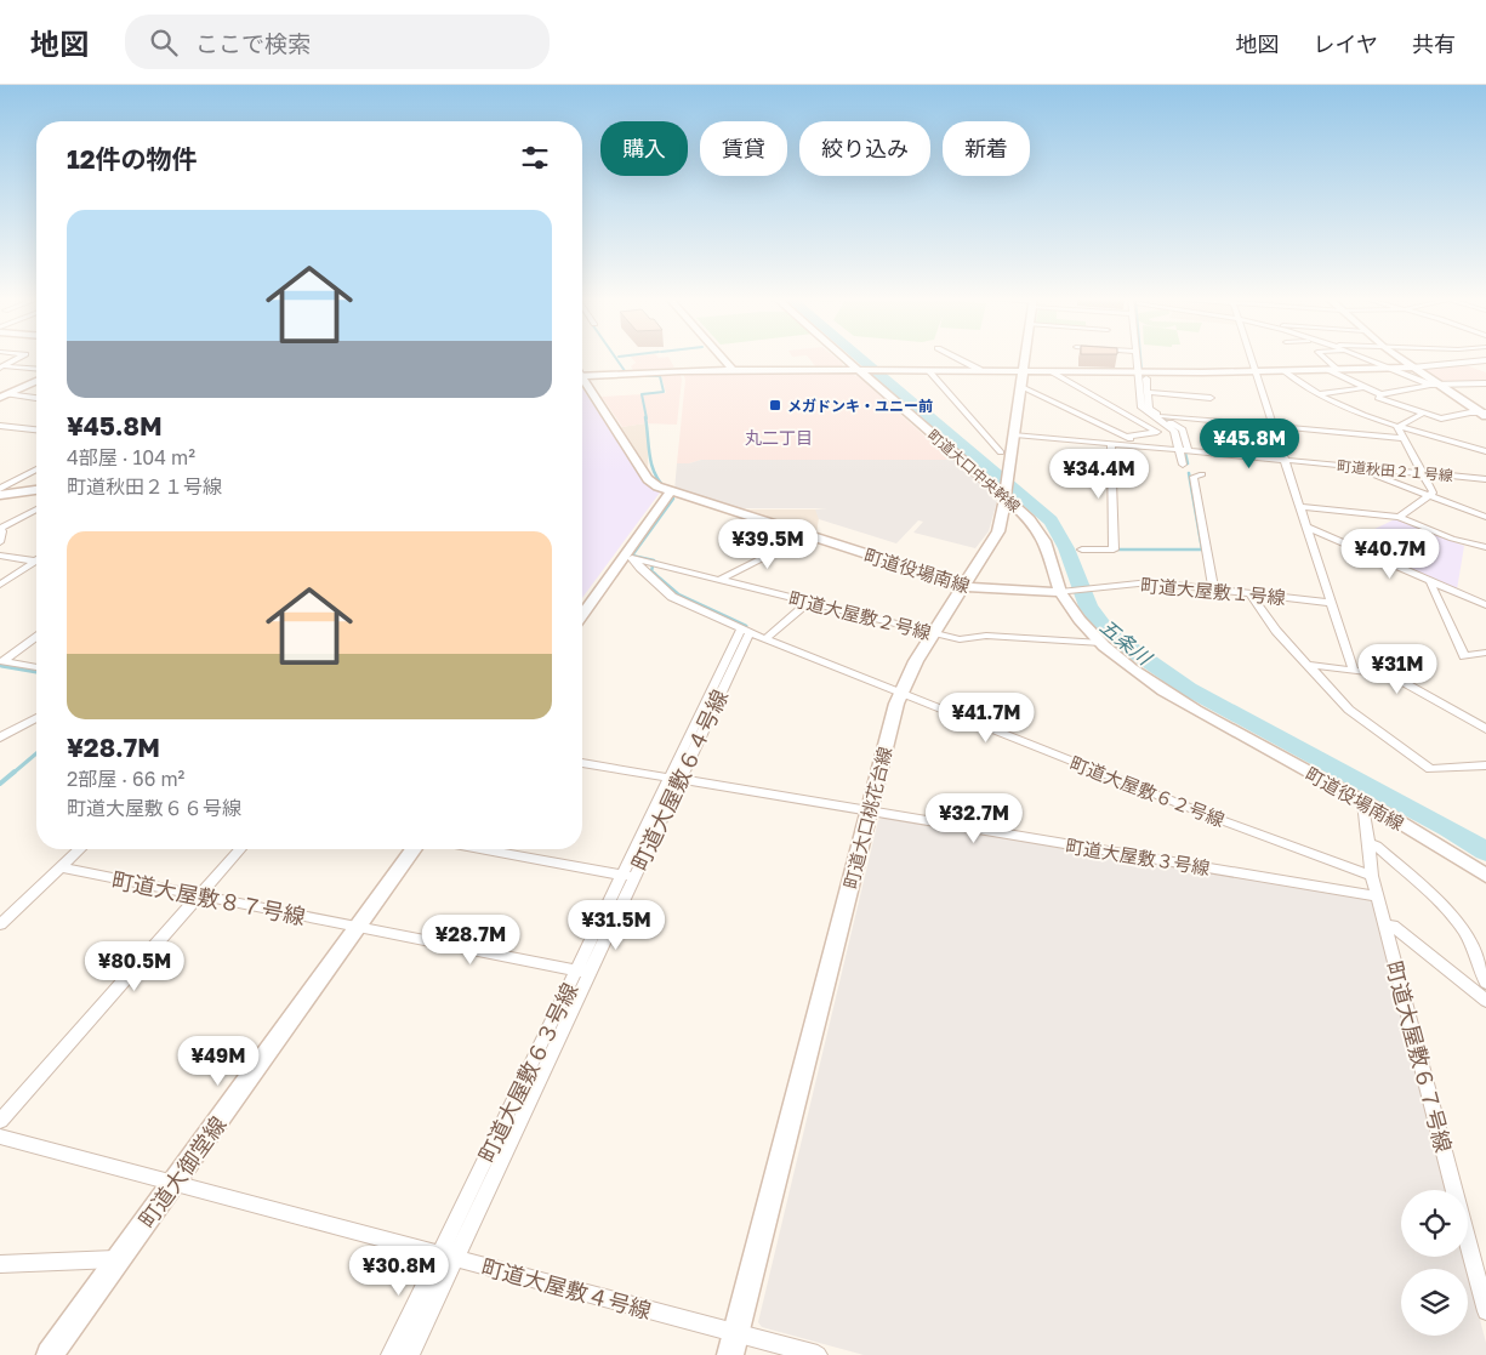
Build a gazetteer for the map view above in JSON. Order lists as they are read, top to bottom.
{
  "streets": {
    "street": [
      "町道大口中央幹線",
      "町道秋田２１号線",
      "町道役場南線",
      "町道大屋敷１号線",
      "町道大屋敷２号線",
      "町道大屋敷６４号線",
      "町道大屋敷６２号線",
      "町道大口桃花台線",
      "町道大屋敷３号線",
      "町道大屋敷８７号線",
      "町道大屋敷６７号線",
      "町道大御堂線",
      "町道大屋敷４号線"
    ]
  },
  "crossings": [
    ["町道大口中央幹線", "町道役場南線"],
    ["町道大口中央幹線", "町道大屋敷１号線"],
    ["町道大口中央幹線", "町道大口桃花台線"],
    ["町道秋田２１号線", "町道大口桃花台線"],
    ["町道役場南線", "町道大屋敷１号線"],
    ["町道役場南線", "町道大屋敷２号線"],
    ["町道役場南線", "町道大口桃花台線"],
    ["町道役場南線", "町道大屋敷６７号線"],
    ["町道大屋敷２号線", "町道大屋敷６２号線"],
    ["町道大屋敷２号線", "町道大口桃花台線"],
    ["町道大屋敷６４号線", "町道大屋敷６２号線"],
    ["町道大屋敷６４号線", "町道大屋敷３号線"],
    ["町道大屋敷６４号線", "町道大屋敷８７号線"],
    ["町道大屋敷６４号線", "町道大屋敷４号線"],
    ["町道大屋敷６２号線", "町道大口桃花台線"],
    ["町道大屋敷６２号線", "町道大屋敷６７号線"],
    ["町道大口桃花台線", "町道大屋敷３号線"],
    ["町道大口桃花台線", "町道大屋敷４号線"],
    ["町道大屋敷３号線", "町道大屋敷６７号線"],
    ["町道大屋敷８７号線", "町道大御堂線"],
    ["町道大御堂線", "町道大屋敷４号線"]
  ],
  "districts": ["丸二丁目"],
  "water": ["五条川"],
  "places": {
    "transit": ["メガドンキ・ユニー前"]
  },
  "page": {
    "header": "地図",
    "search": "ここで検索",
    "nav": ["地図", "レイヤ", "共有"],
    "chip": [
      "購入",
      "賃貸",
      "絞り込み",
      "新着"
    ],
    "heading": "12件の物件",
    "list": [
      {
        "name": "¥45.8M",
        "note": "4部屋 · 104 m² · 町道秋田２１号線"
      },
      {
        "name": "¥28.7M",
        "note": "2部屋 · 66 m² · 町道大屋敷６６号線"
      }
    ],
    "price": [
      "¥45.8M",
      "¥34.4M",
      "¥39.5M",
      "¥40.7M",
      "¥31M",
      "¥41.7M",
      "¥32.7M",
      "¥31.5M",
      "¥28.7M",
      "¥80.5M",
      "¥49M",
      "¥30.8M"
    ]
  }
}
